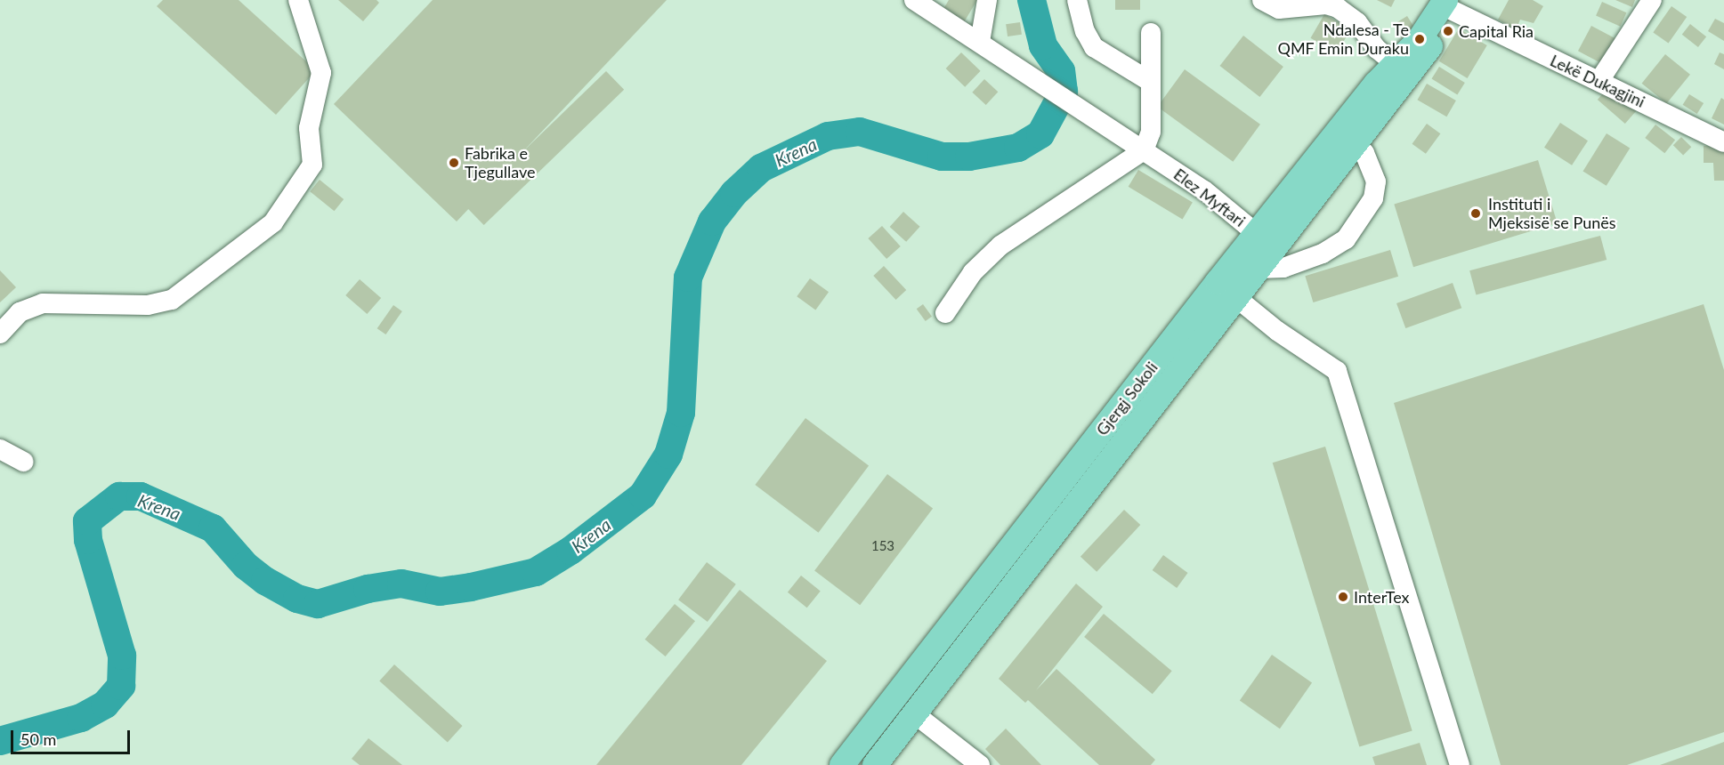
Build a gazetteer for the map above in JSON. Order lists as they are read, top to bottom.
{
  "streets": {
    "main road": ["Gjergj Sokoli"],
    "street": ["Lekë Dukagjini", "Elez Myftari"]
  },
  "crossings": [
    ["Elez Myftari", "Gjergj Sokoli"]
  ],
  "water": ["Krena"],
  "places": [
    "Capital Ria",
    "Ndalesa - Te QMF Emin Duraku",
    "Fabrika e Tjegullave",
    "Instituti i Mjeksisë se Punës",
    "InterTex"
  ],
  "house_numbers": ["153"],
  "scale_bar": "50 m"
}
